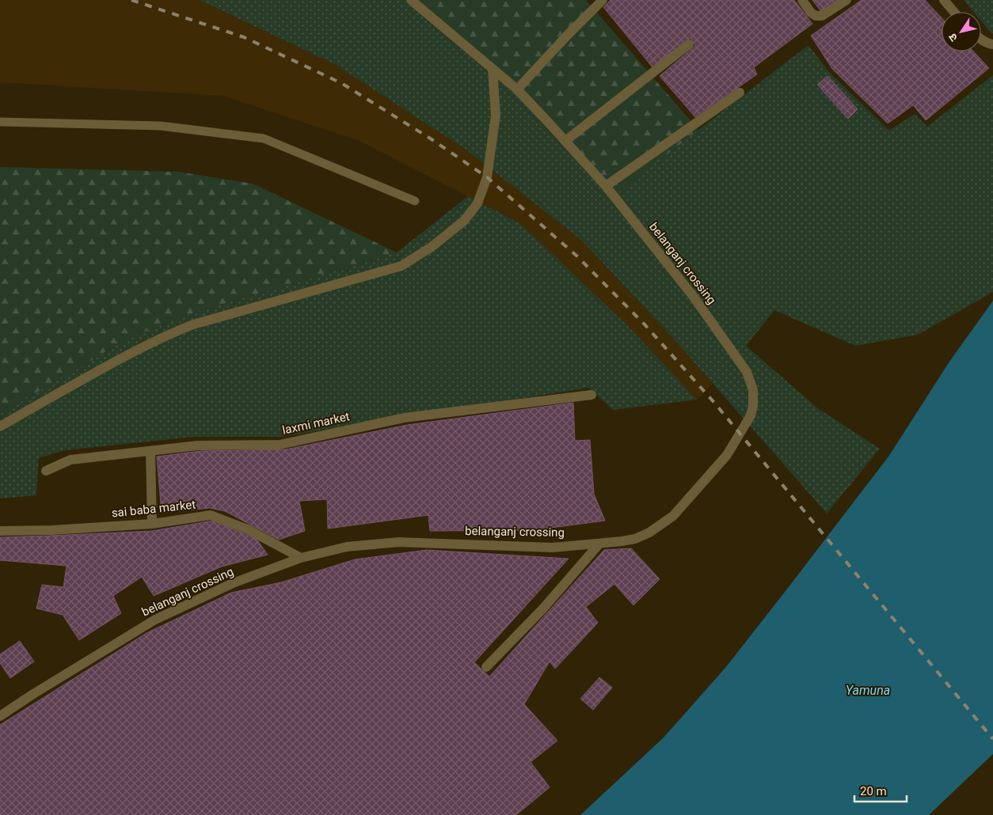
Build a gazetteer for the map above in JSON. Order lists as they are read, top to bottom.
{
  "streets": {
    "street": ["belanganj crossing", "laxmi market", "sai baba market"]
  },
  "crossings": [
    ["belanganj crossing", "sai baba market"]
  ],
  "water": ["Yamuna"],
  "scale_bar": "20 m",
  "north": "bottom left"
}
